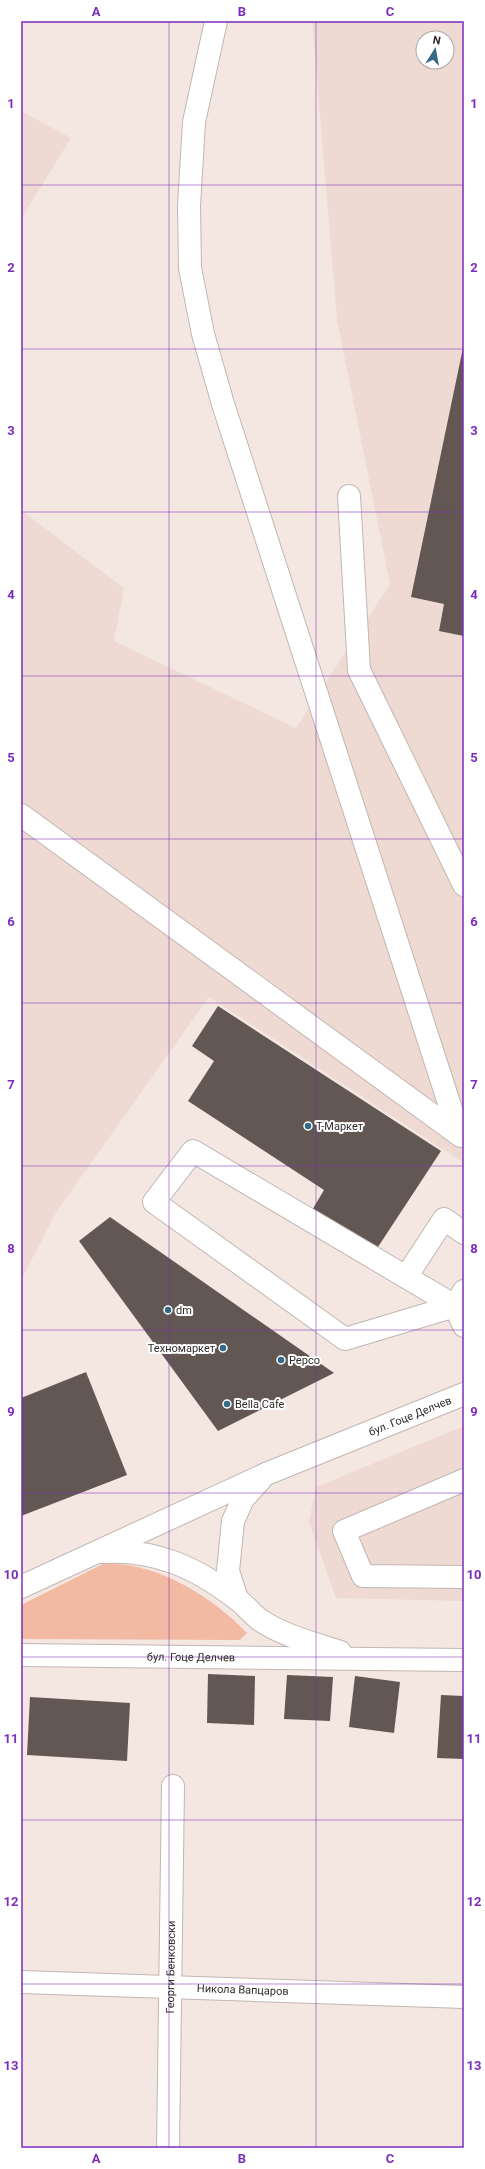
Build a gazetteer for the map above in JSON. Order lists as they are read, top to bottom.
{
  "streets": {
    "street": ["бул. Гоце Делчев", "Георги Бенковски", "Никола Вапцаров"]
  },
  "crossings": [
    ["Георги Бенковски", "Никола Вапцаров"]
  ],
  "places": [
    "Т-Маркет",
    "dm",
    "Техномаркет",
    "Pepco",
    "Bella Cafe"
  ],
  "north": "top",
  "grid": {
    "columns": ["A", "B", "C"],
    "rows": [
      "1",
      "2",
      "3",
      "4",
      "5",
      "6",
      "7",
      "8",
      "9",
      "10",
      "11",
      "12",
      "13"
    ]
  }
}
